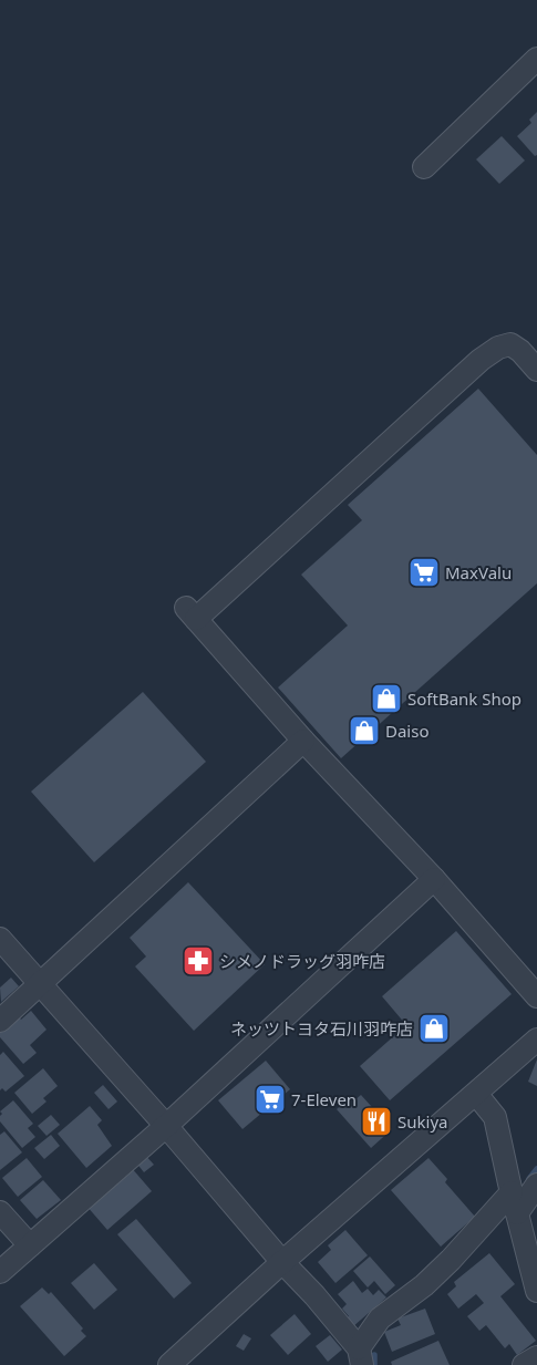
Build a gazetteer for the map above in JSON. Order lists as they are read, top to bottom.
{
  "places": {
    "supermarket": ["MaxValu", "7-Eleven"],
    "shop": ["SoftBank Shop", "Daiso", "ネッツトヨタ石川羽咋店"],
    "pharmacy": ["シメノドラッグ羽咋店"],
    "restaurant": ["Sukiya"]
  }
}
